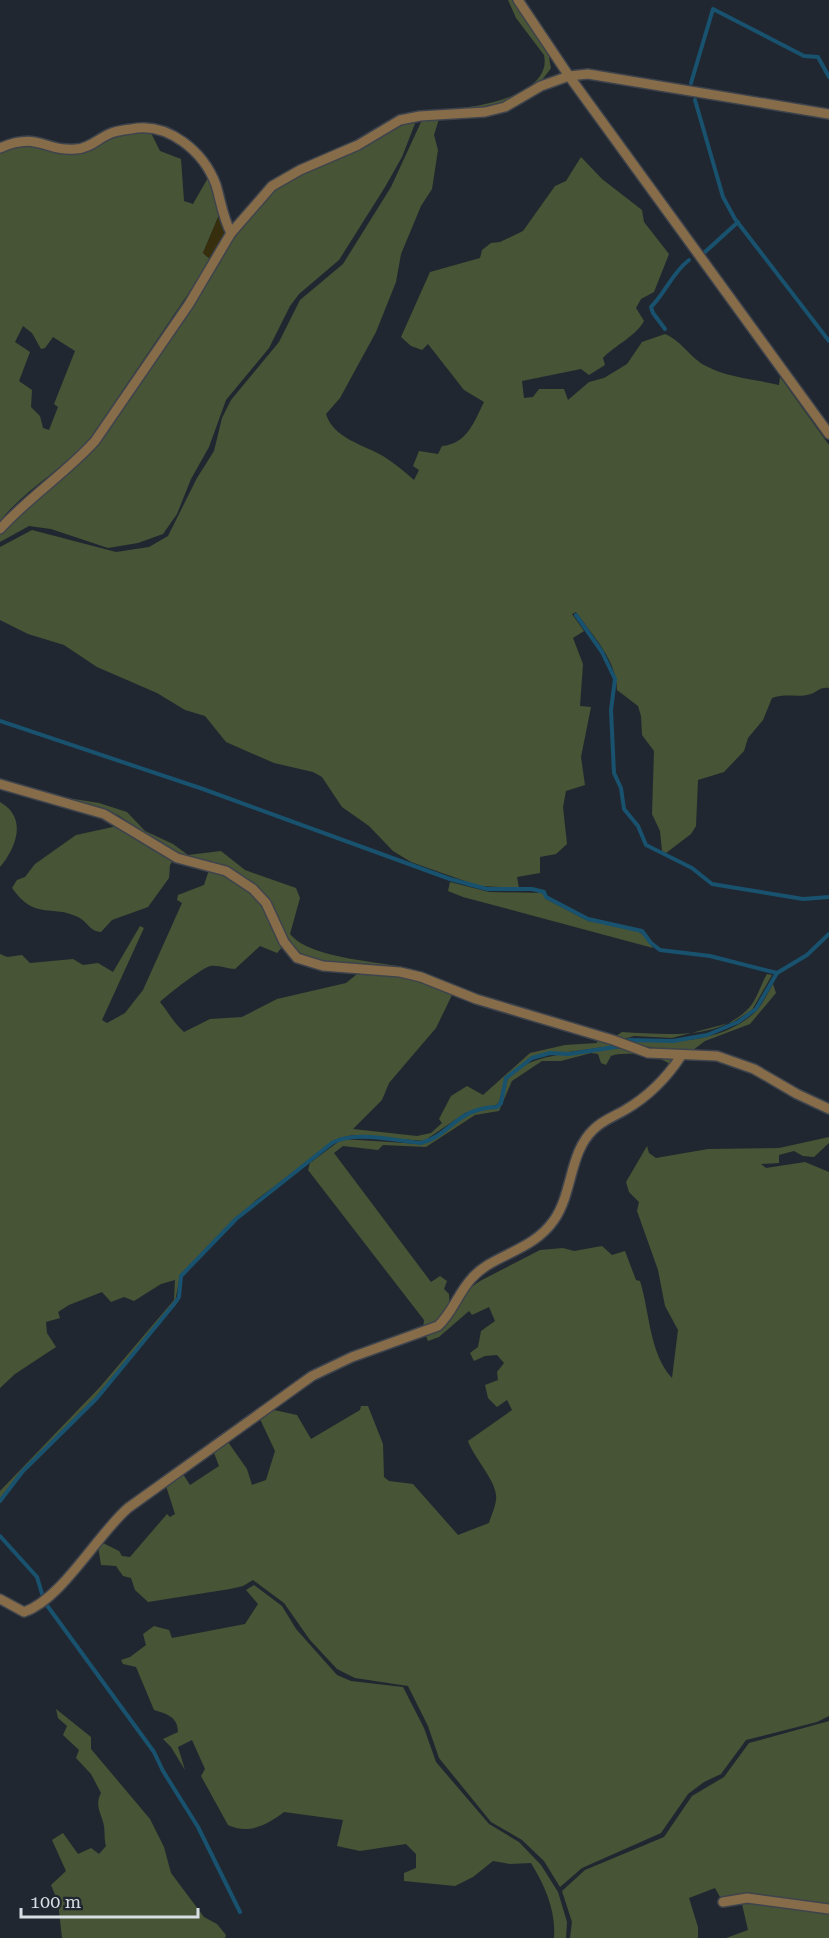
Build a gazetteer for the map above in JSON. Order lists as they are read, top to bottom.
{
  "scale_bar": "100 m"
}
